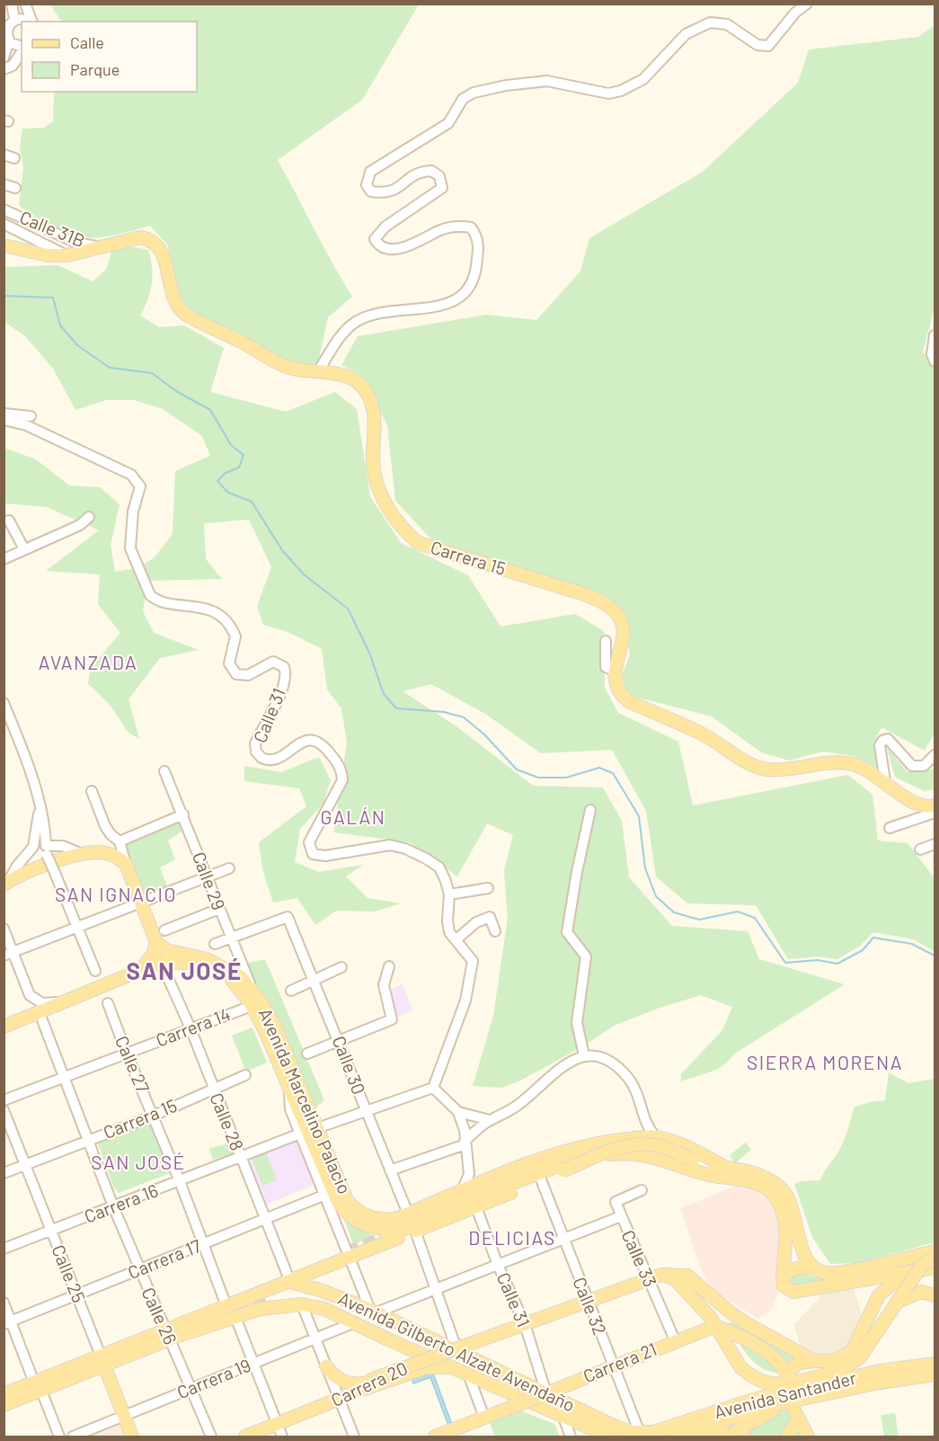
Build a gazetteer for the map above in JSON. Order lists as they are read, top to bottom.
{
  "streets": {
    "main road": [
      "Carrera 15",
      "Avenida Marcelino Palacio",
      "Calle 25",
      "Avenida Gilberto Alzate Avendaño",
      "Carrera 21",
      "Carrera 20",
      "Avenida Santander"
    ],
    "street": [
      "Calle 31B",
      "Calle 31",
      "Calle 29",
      "Carrera 14",
      "Calle 27",
      "Calle 30",
      "Calle 28",
      "Carrera 16",
      "Calle 33",
      "Carrera 17",
      "Calle 32",
      "Calle 26",
      "Carrera 19"
    ]
  },
  "crossings": [
    ["Calle 31B", "Carrera 15"],
    ["Carrera 15", "Calle 27"],
    ["Carrera 15", "Calle 28"],
    ["Carrera 15", "Calle 25"],
    ["Carrera 15", "Calle 26"],
    ["Calle 31", "Avenida Marcelino Palacio"],
    ["Calle 31", "Carrera 16"],
    ["Calle 31", "Avenida Gilberto Alzate Avendaño"],
    ["Calle 31", "Carrera 21"],
    ["Calle 31", "Carrera 20"],
    ["Calle 29", "Calle 30"],
    ["Calle 29", "Avenida Marcelino Palacio"],
    ["Carrera 14", "Calle 27"],
    ["Carrera 14", "Avenida Marcelino Palacio"],
    ["Carrera 14", "Calle 28"],
    ["Carrera 14", "Calle 26"],
    ["Calle 27", "Carrera 16"],
    ["Calle 27", "Carrera 17"],
    ["Calle 27", "Avenida Gilberto Alzate Avendaño"],
    ["Calle 27", "Carrera 19"],
    ["Calle 27", "Carrera 20"],
    ["Calle 30", "Avenida Marcelino Palacio"],
    ["Calle 30", "Carrera 16"],
    ["Avenida Marcelino Palacio", "Calle 28"],
    ["Avenida Marcelino Palacio", "Carrera 16"],
    ["Avenida Marcelino Palacio", "Calle 32"],
    ["Avenida Marcelino Palacio", "Calle 26"],
    ["Avenida Marcelino Palacio", "Avenida Gilberto Alzate Avendaño"],
    ["Calle 28", "Carrera 16"],
    ["Calle 28", "Carrera 17"],
    ["Calle 28", "Avenida Gilberto Alzate Avendaño"],
    ["Carrera 16", "Calle 25"],
    ["Carrera 16", "Calle 26"],
    ["Calle 33", "Carrera 21"],
    ["Calle 33", "Carrera 20"],
    ["Carrera 17", "Calle 25"],
    ["Carrera 17", "Calle 26"],
    ["Calle 25", "Avenida Gilberto Alzate Avendaño"],
    ["Calle 25", "Carrera 19"],
    ["Calle 32", "Avenida Gilberto Alzate Avendaño"],
    ["Calle 32", "Carrera 21"],
    ["Calle 32", "Carrera 20"],
    ["Calle 32", "Avenida Santander"],
    ["Calle 26", "Avenida Gilberto Alzate Avendaño"],
    ["Calle 26", "Carrera 19"],
    ["Avenida Gilberto Alzate Avendaño", "Carrera 21"],
    ["Avenida Gilberto Alzate Avendaño", "Carrera 19"],
    ["Avenida Gilberto Alzate Avendaño", "Carrera 20"],
    ["Avenida Gilberto Alzate Avendaño", "Avenida Santander"]
  ],
  "districts": [
    "AVANZADA",
    "GALÁN",
    "SAN IGNACIO",
    "SAN JOSÉ",
    "SIERRA MORENA",
    "SAN JOSÉ",
    "DELICIAS"
  ],
  "legend": ["Calle", "Parque"]
}
